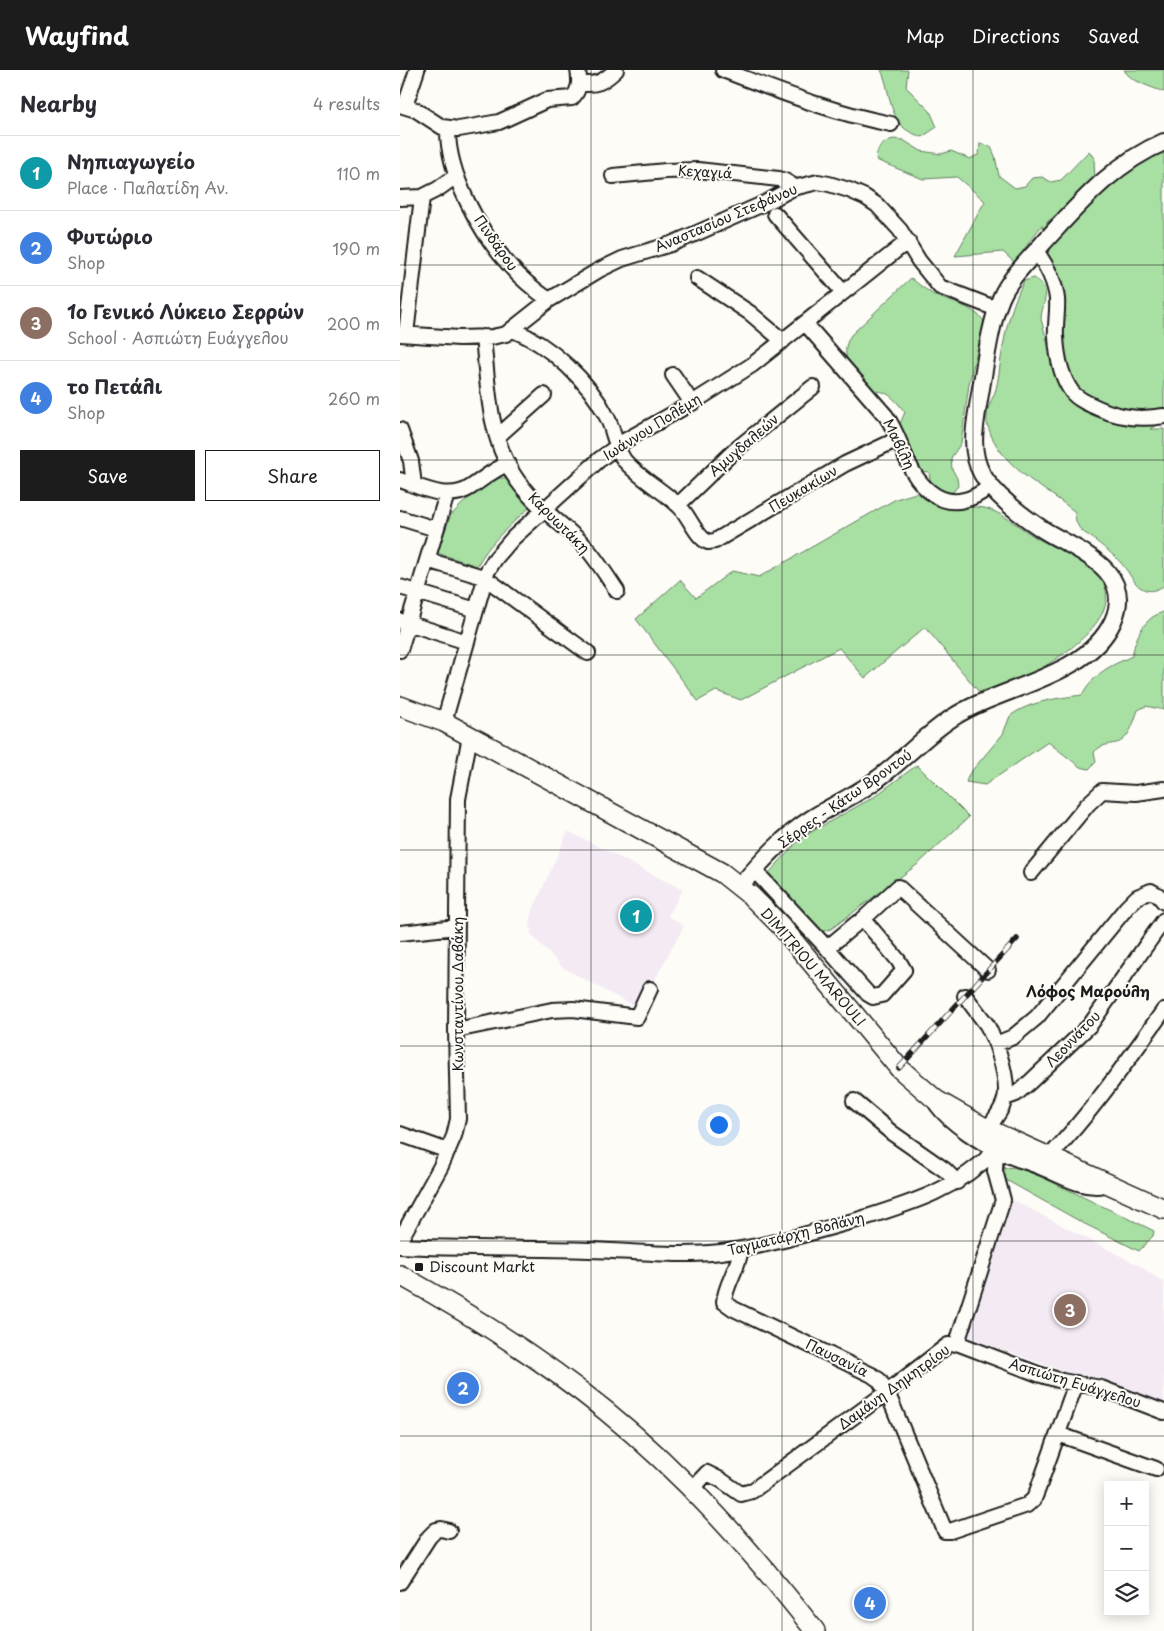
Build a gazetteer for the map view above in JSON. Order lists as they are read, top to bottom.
{
  "streets": {
    "main road": ["DIMITRIOU MAROULI"],
    "street": [
      "Κεχαγιά",
      "Αναστασίου Στεφάνου",
      "Πινδάρου",
      "Ιωάννου Πολέμη",
      "Μαβίλη",
      "Αμυγδαλεών",
      "Πευκακίων",
      "Καρυωτάκη",
      "Σέρρες - Κάτω Βροντού",
      "Κωνσταντίνου Δαβάκη",
      "Λεοννάτου",
      "Ταγματάρχη Βολάνη",
      "Παυσανία",
      "Ασπιώτη Ευάγγελου",
      "Δαμάνη Δημητρίου"
    ]
  },
  "crossings": [
    ["Κεχαγιά", "Αναστασίου Στεφάνου"],
    ["Αναστασίου Στεφάνου", "Πινδάρου"],
    ["Αναστασίου Στεφάνου", "Ιωάννου Πολέμη"],
    ["Αναστασίου Στεφάνου", "Καρυωτάκη"],
    ["Αναστασίου Στεφάνου", "Σέρρες - Κάτω Βροντού"],
    ["Ιωάννου Πολέμη", "Μαβίλη"],
    ["Ιωάννου Πολέμη", "Καρυωτάκη"],
    ["Ιωάννου Πολέμη", "DIMITRIOU MAROULI"],
    ["Μαβίλη", "Πευκακίων"],
    ["Μαβίλη", "Σέρρες - Κάτω Βροντού"],
    ["Αμυγδαλεών", "Πευκακίων"],
    ["Σέρρες - Κάτω Βροντού", "DIMITRIOU MAROULI"],
    ["DIMITRIOU MAROULI", "Κωνσταντίνου Δαβάκη"],
    ["DIMITRIOU MAROULI", "Λεοννάτου"],
    ["Ταγματάρχη Βολάνη", "Παυσανία"],
    ["Ταγματάρχη Βολάνη", "Δαμάνη Δημητρίου"],
    ["Παυσανία", "Δαμάνη Δημητρίου"],
    ["Ασπιώτη Ευάγγελου", "Δαμάνη Δημητρίου"]
  ],
  "districts": ["Λόφος Μαρούλη"],
  "places": {
    "transit": ["Discount Markt"]
  },
  "page": {
    "header": "Wayfind",
    "nav": ["Map", "Directions", "Saved"],
    "heading": ["Nearby", "4 results"],
    "list": [
      {
        "mark": "1",
        "name": "Νηπιαγωγείο",
        "note": "Place · Παλατίδη Αν.",
        "value": "110 m"
      },
      {
        "mark": "2",
        "name": "Φυτώριο",
        "note": "Shop",
        "value": "190 m"
      },
      {
        "mark": "3",
        "name": "1ο Γενικό Λύκειο Σερρών",
        "note": "School · Ασπιώτη Ευάγγελου",
        "value": "200 m"
      },
      {
        "mark": "4",
        "name": "το Πετάλι",
        "note": "Shop",
        "value": "260 m"
      }
    ],
    "buttons": ["Save", "Share"],
    "pins": [
      "1",
      "3",
      "2",
      "4"
    ],
    "map_buttons": ["+", "−"]
  }
}
